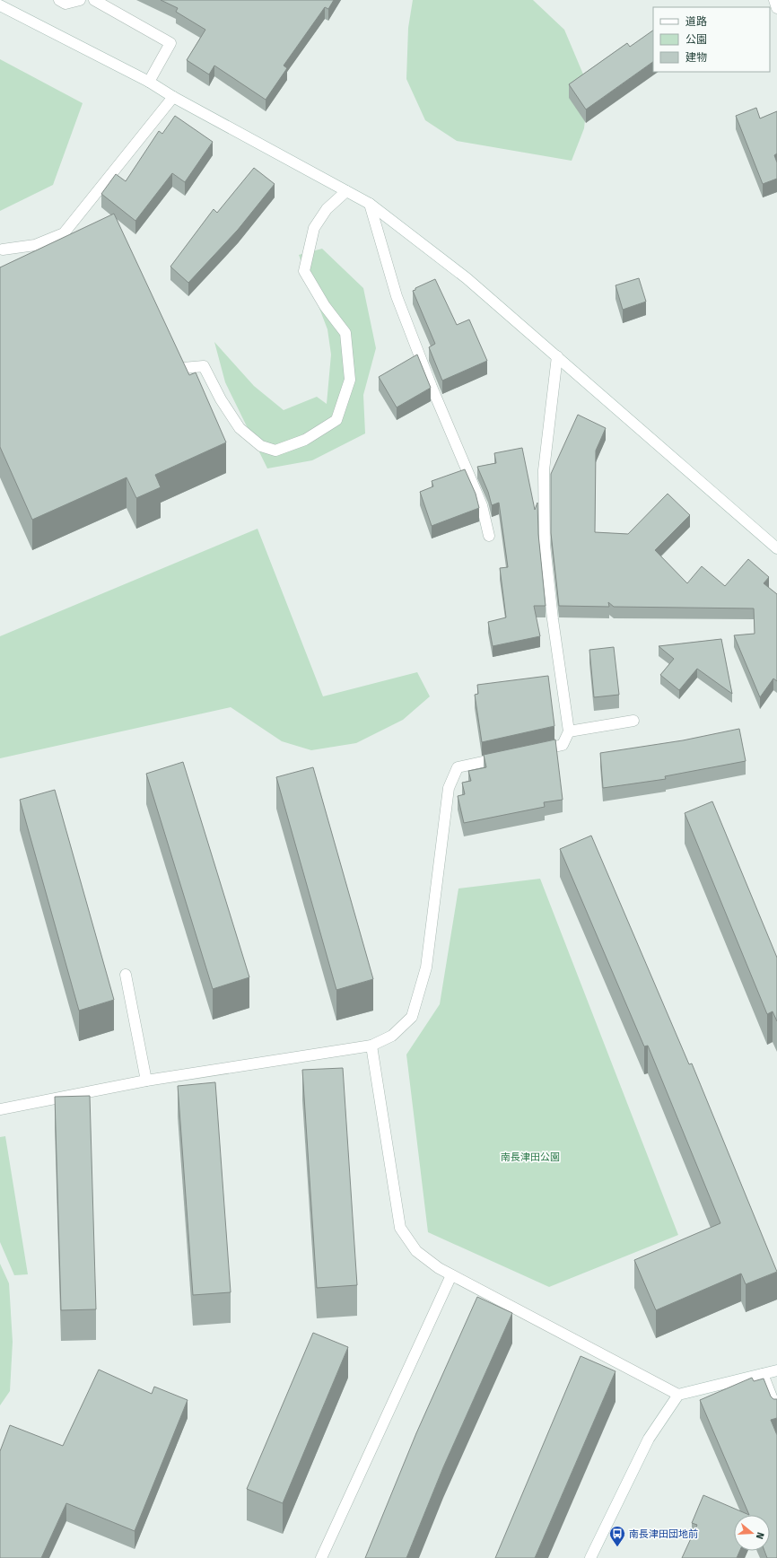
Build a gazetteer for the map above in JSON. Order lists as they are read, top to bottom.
{
  "parks": ["南長津田公園"],
  "places": {
    "bus stop": ["南長津田団地前"]
  },
  "legend": ["道路", "公園", "建物"],
  "north": "right"
}
